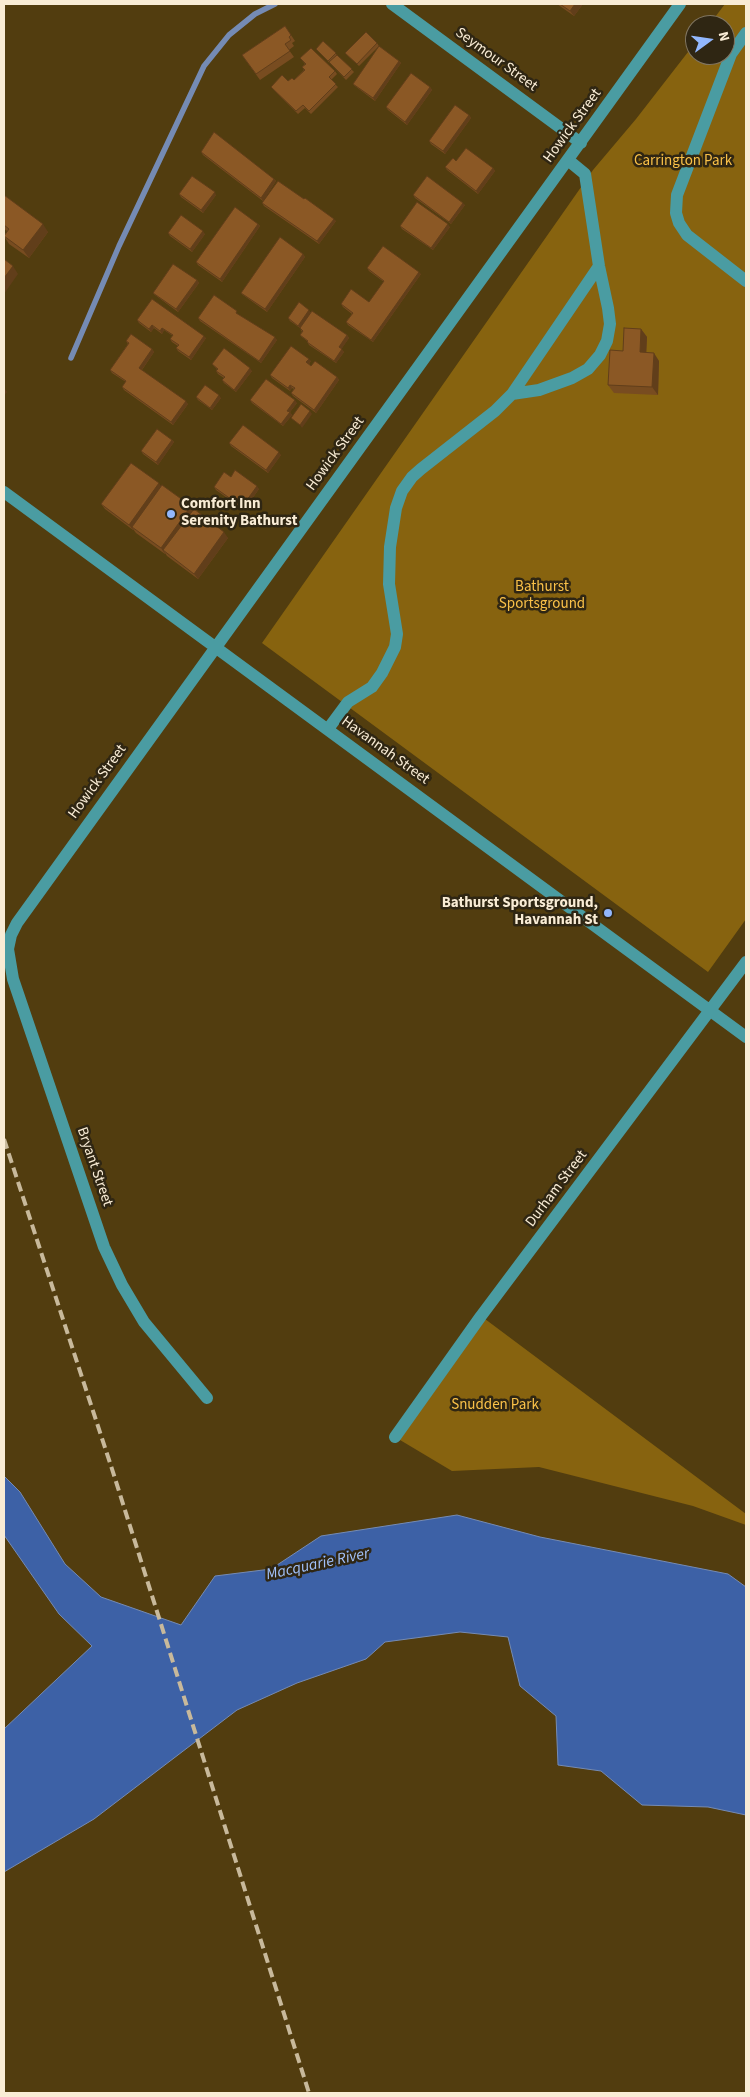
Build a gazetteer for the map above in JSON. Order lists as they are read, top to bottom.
{
  "streets": {
    "street": [
      "Seymour Street",
      "Howick Street",
      "Havannah Street",
      "Bryant Street",
      "Durham Street"
    ]
  },
  "crossings": [
    ["Seymour Street", "Howick Street"],
    ["Howick Street", "Havannah Street"],
    ["Howick Street", "Bryant Street"],
    ["Havannah Street", "Durham Street"]
  ],
  "water": ["Macquarie River"],
  "parks": ["Carrington Park", "Bathurst Sportsground", "Snudden Park"],
  "places": ["Comfort Inn Serenity Bathurst", "Bathurst Sportsground, Havannah St"],
  "north": "right"
}
